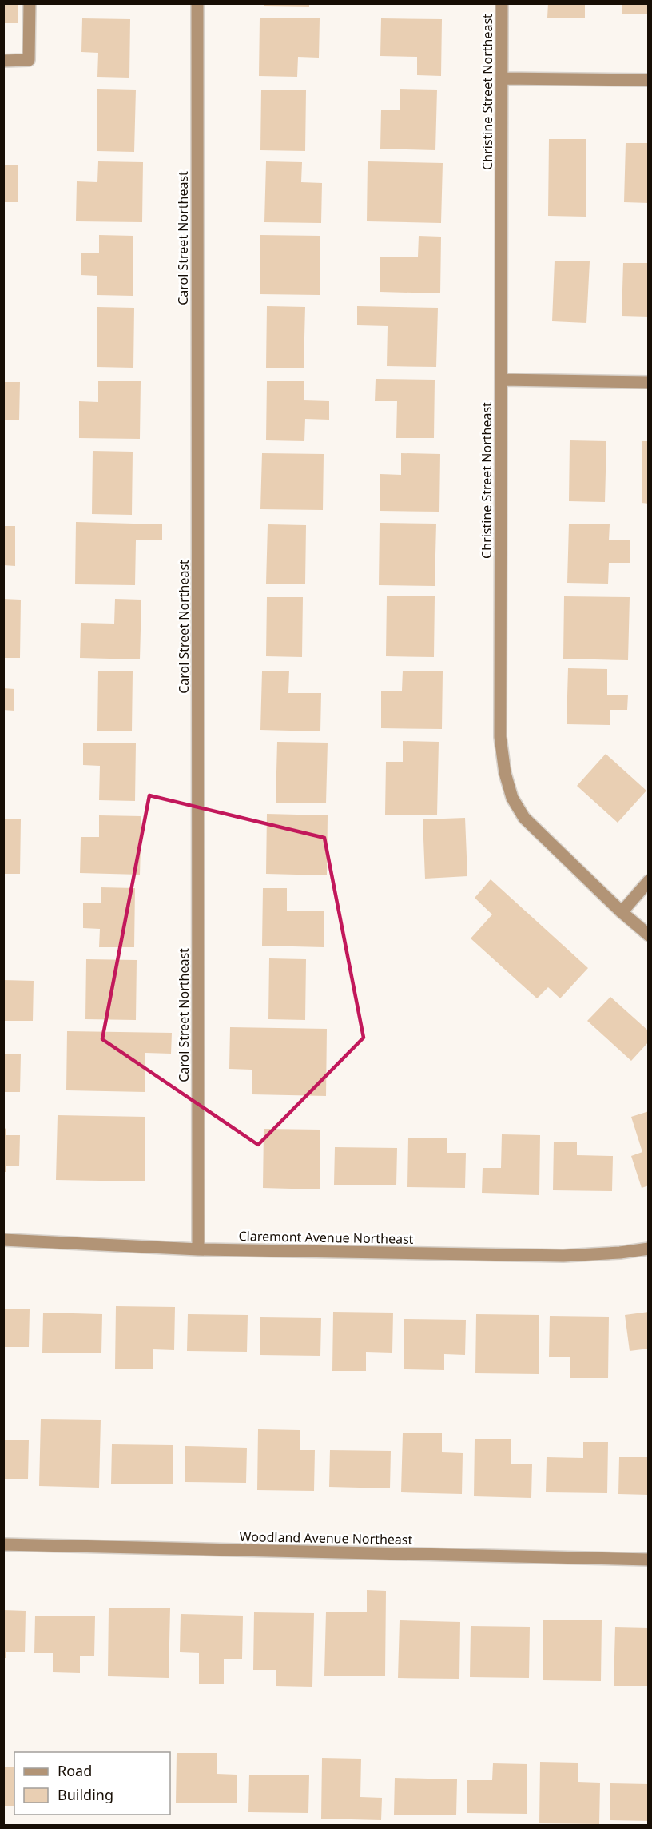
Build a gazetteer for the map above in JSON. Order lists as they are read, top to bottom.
{
  "streets": {
    "street": [
      "Christine Street Northeast",
      "Carol Street Northeast",
      "Claremont Avenue Northeast",
      "Woodland Avenue Northeast"
    ]
  },
  "crossings": [
    ["Carol Street Northeast", "Claremont Avenue Northeast"]
  ],
  "legend": ["Road", "Building"]
}
